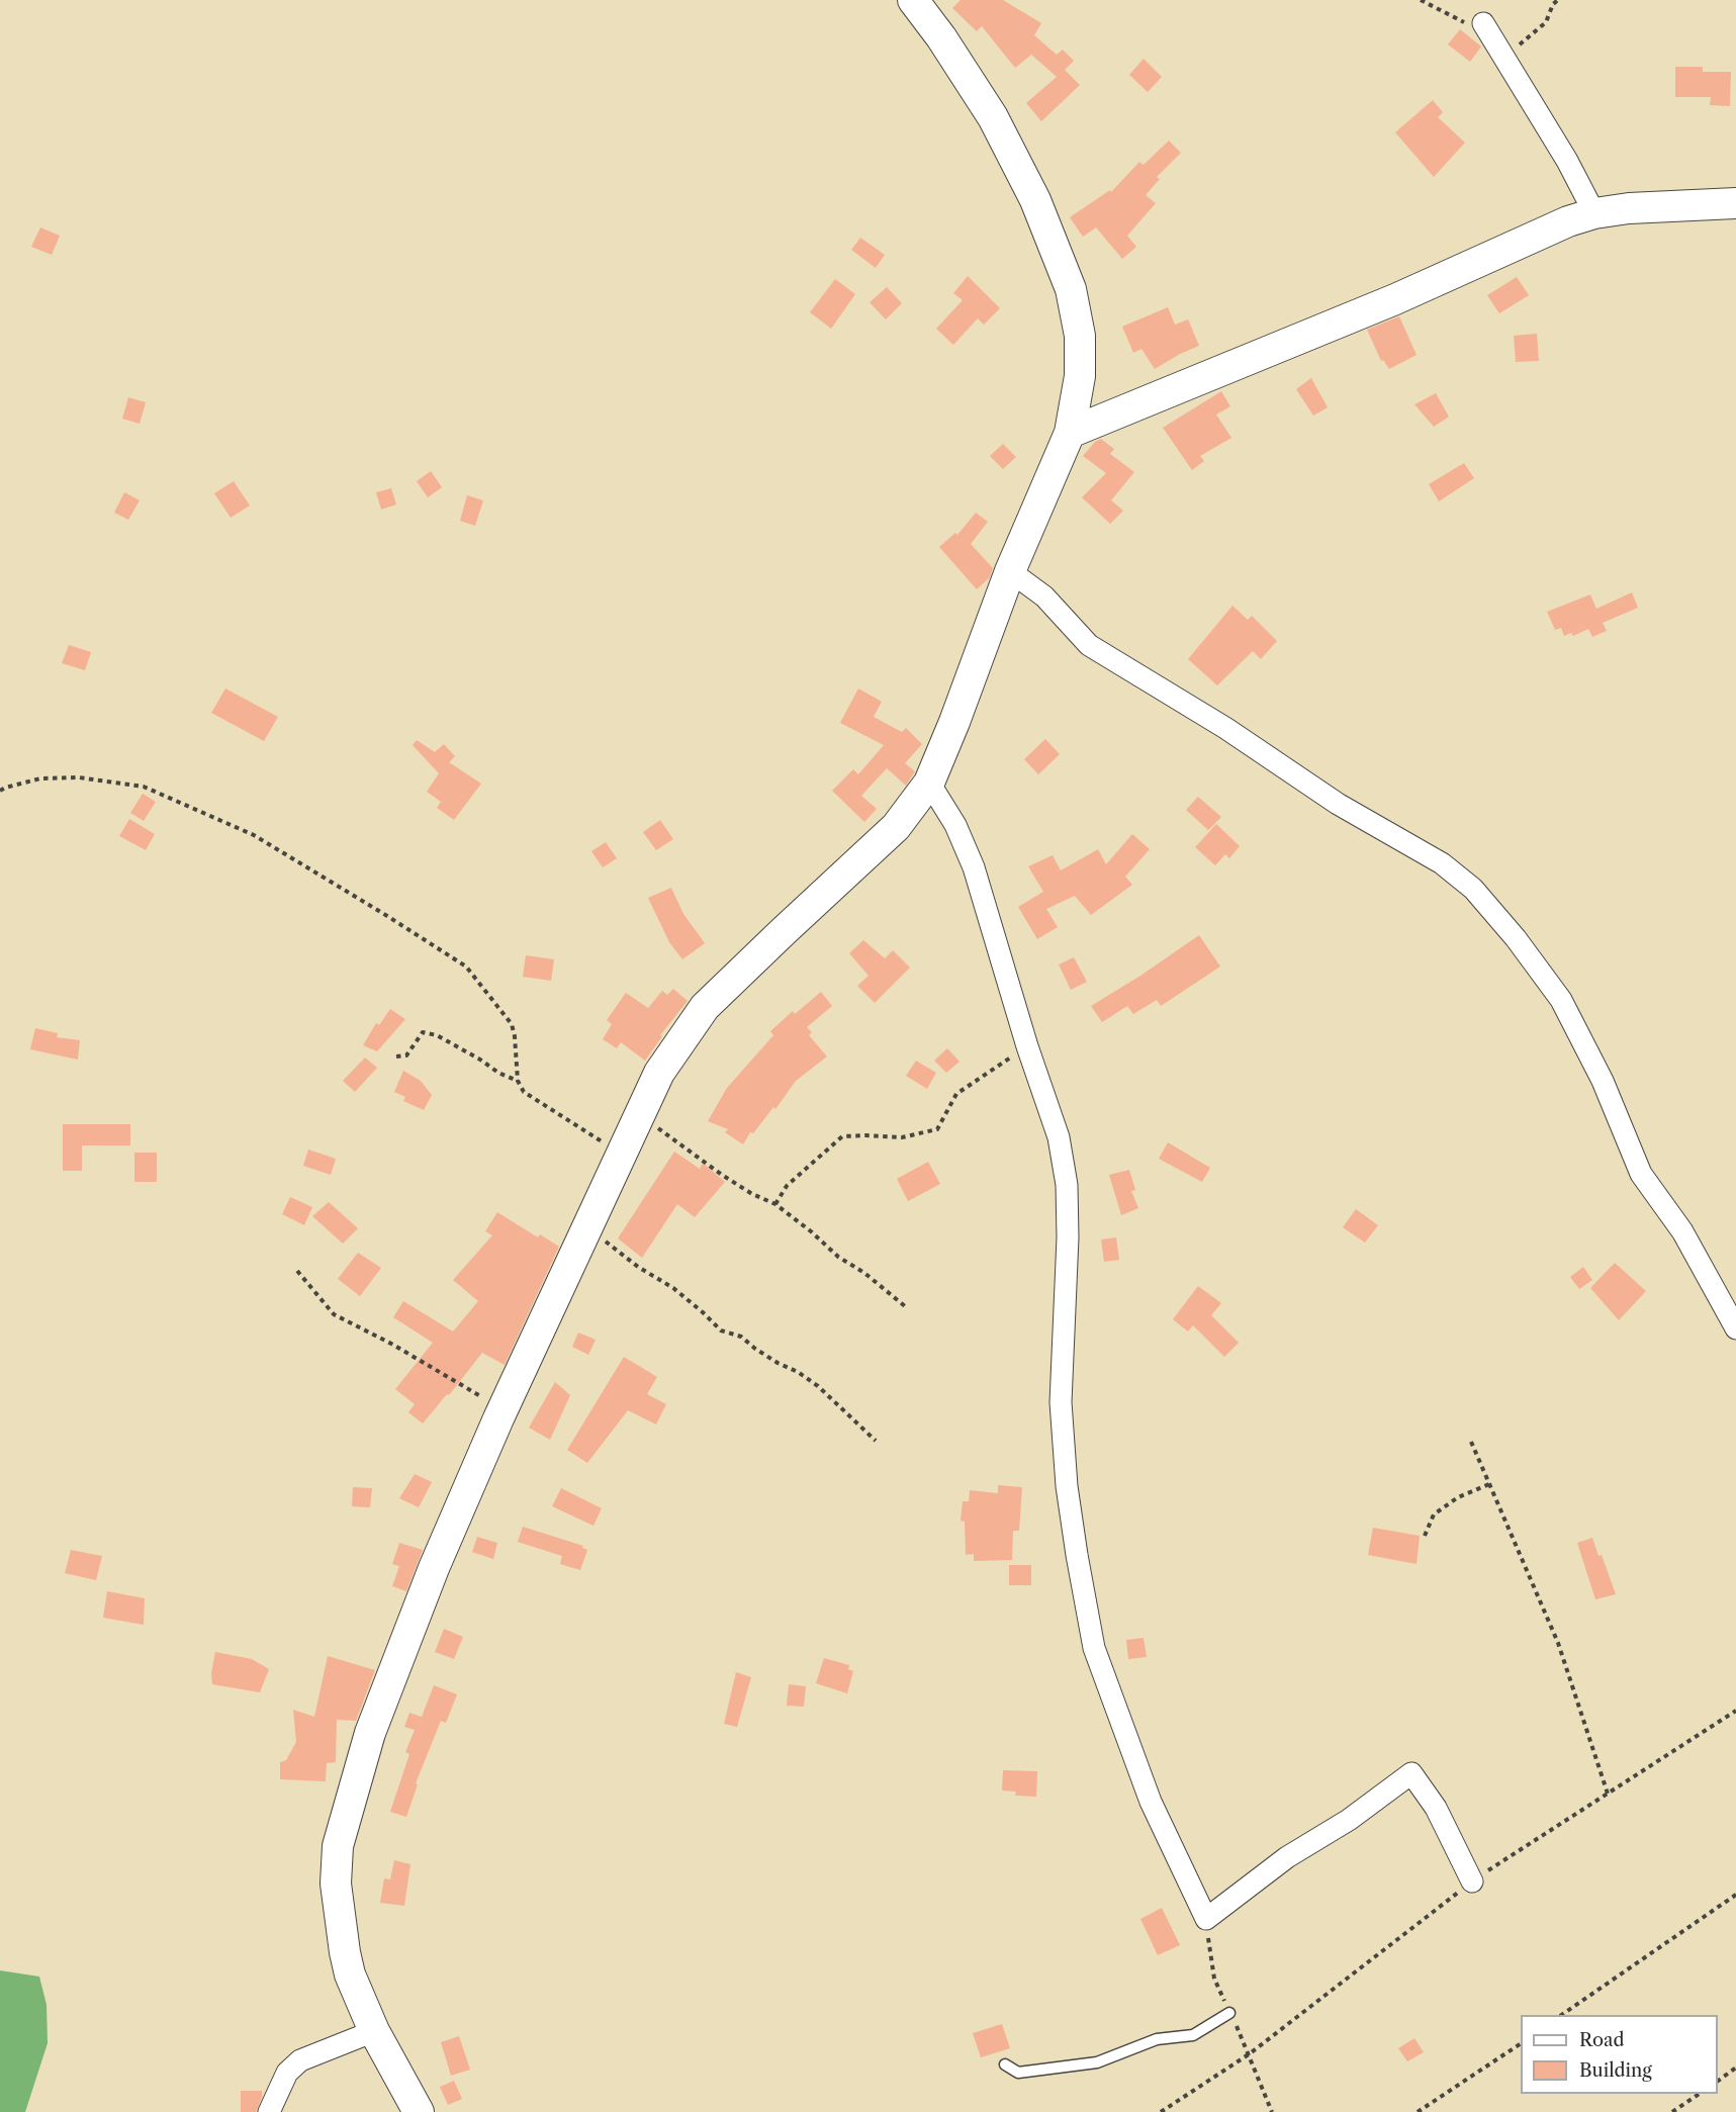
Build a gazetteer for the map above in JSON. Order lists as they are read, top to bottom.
{
  "legend": ["Road", "Building"]
}
